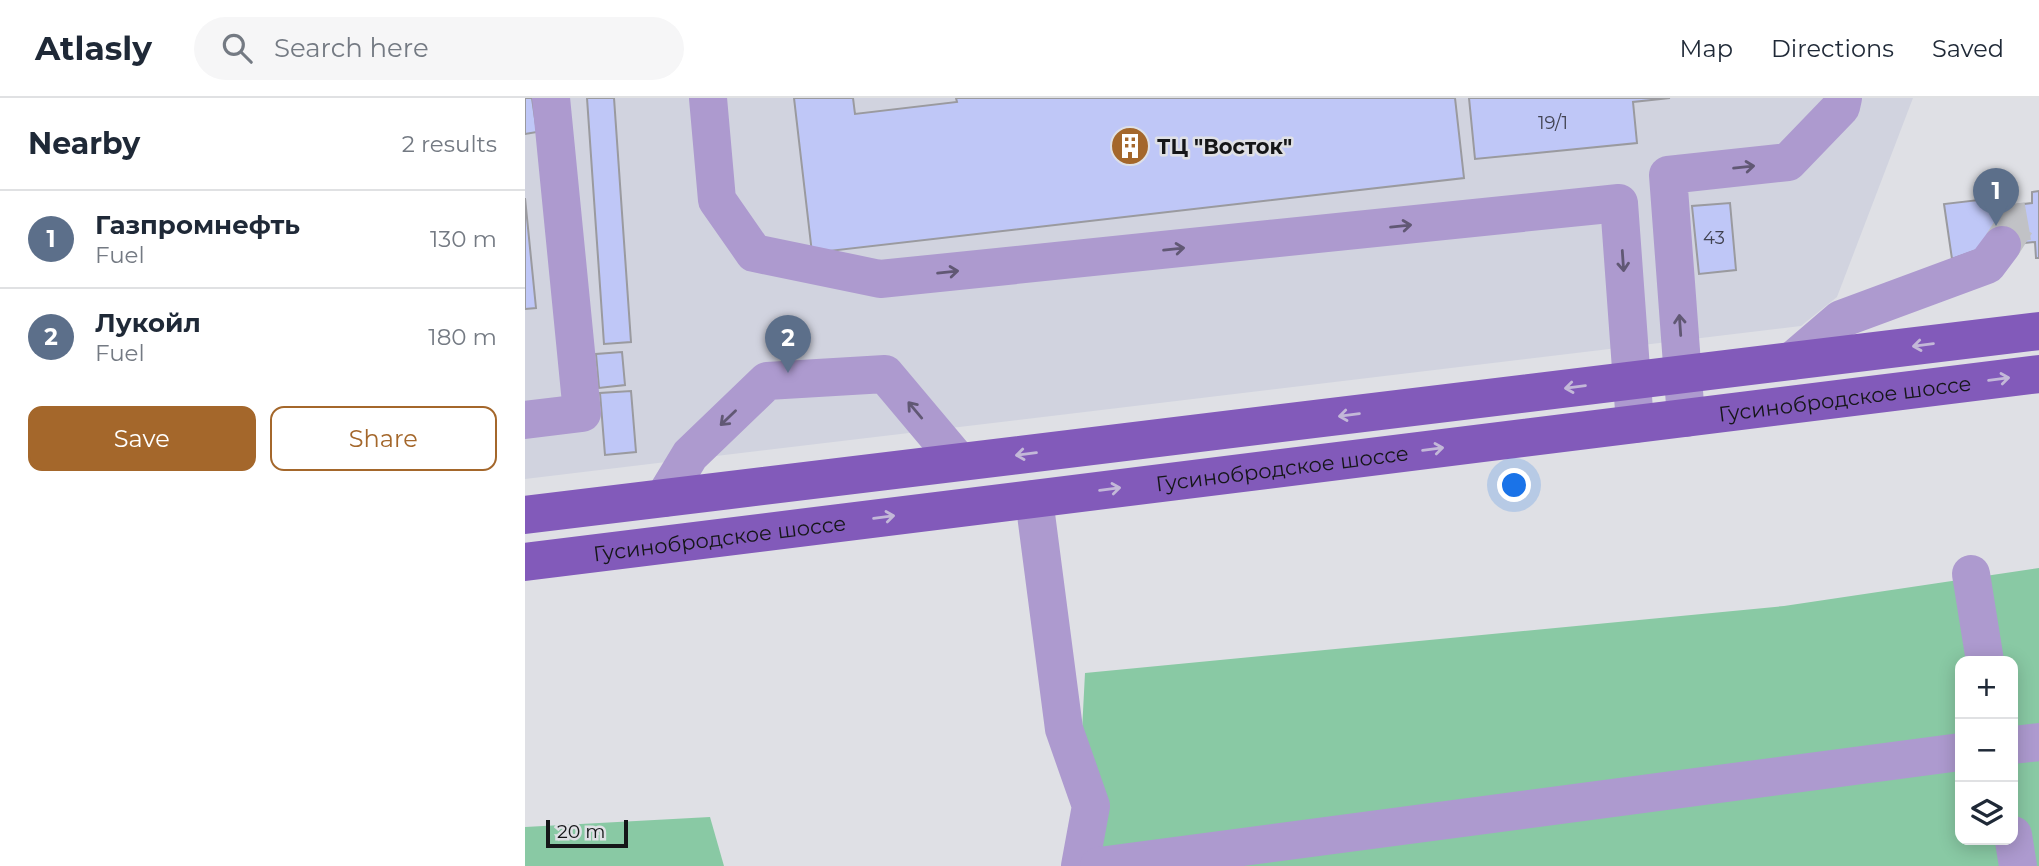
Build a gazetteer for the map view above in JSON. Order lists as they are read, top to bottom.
{
  "streets": {
    "main road": ["Гусинобродское шоссе"]
  },
  "places": {
    "building": ["ТЦ \"Восток\""]
  },
  "house_numbers": ["19/1", "43"],
  "scale_bar": "20 m",
  "page": {
    "header": "Atlasly",
    "search": "Search here",
    "nav": ["Map", "Directions", "Saved"],
    "heading": ["Nearby", "2 results"],
    "pins": ["1", "2"],
    "list": [
      {
        "mark": "1",
        "name": "Газпромнефть",
        "note": "Fuel",
        "value": "130 m"
      },
      {
        "mark": "2",
        "name": "Лукойл",
        "note": "Fuel",
        "value": "180 m"
      }
    ],
    "buttons": ["Save", "Share"],
    "map_buttons": ["+", "−"],
    "scale": "20 m"
  }
}
